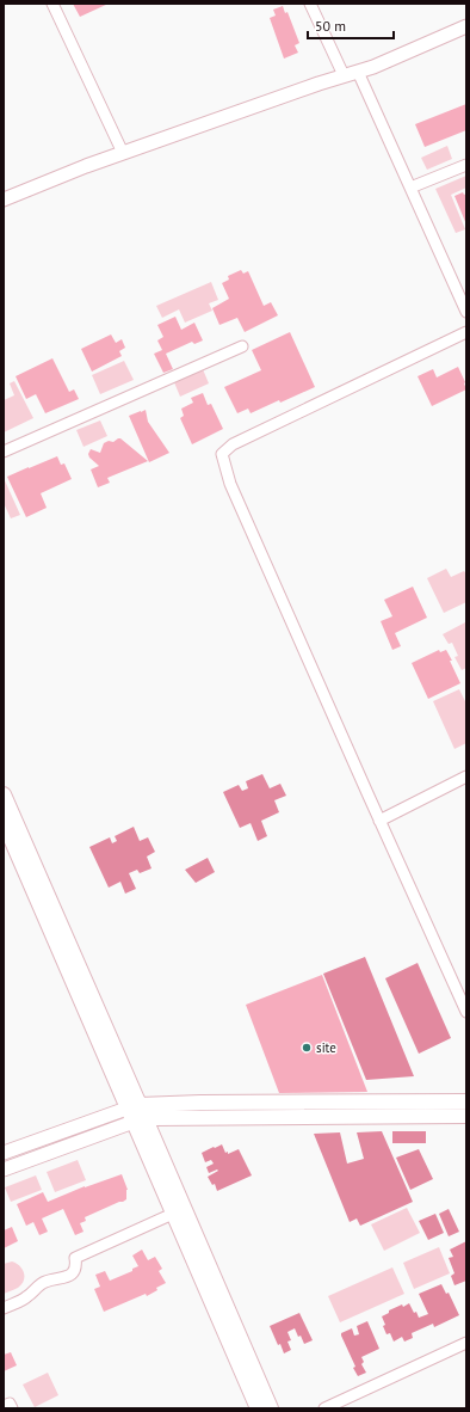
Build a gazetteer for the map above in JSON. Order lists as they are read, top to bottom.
{
  "places": ["site"],
  "scale_bar": "50 m"
}
